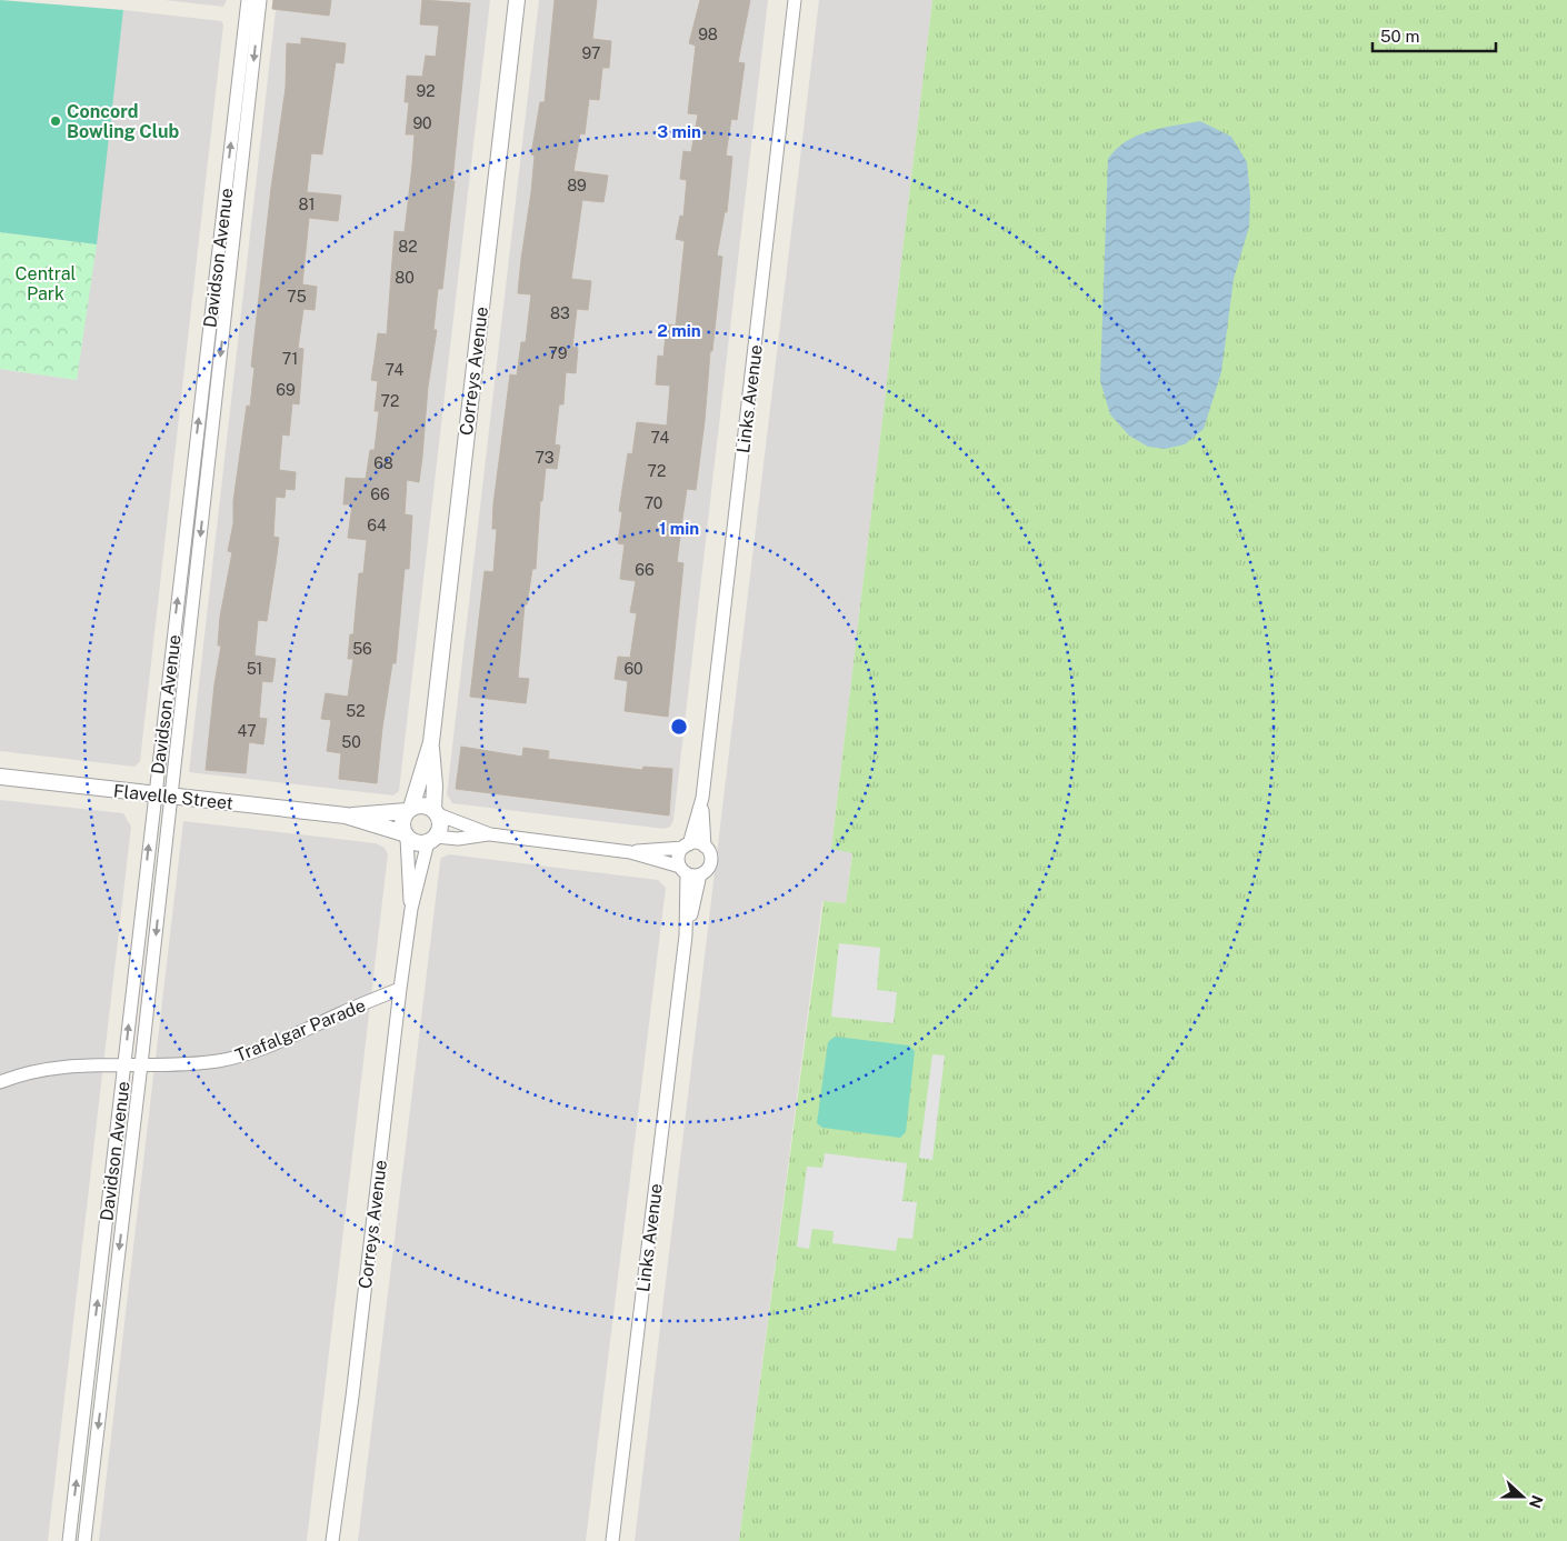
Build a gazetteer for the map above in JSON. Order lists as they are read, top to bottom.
{
  "streets": {
    "street": [
      "Davidson Avenue",
      "Correys Avenue",
      "Links Avenue",
      "Flavelle Street",
      "Trafalgar Parade"
    ]
  },
  "crossings": [
    ["Davidson Avenue", "Flavelle Street"],
    ["Davidson Avenue", "Trafalgar Parade"],
    ["Correys Avenue", "Flavelle Street"],
    ["Correys Avenue", "Trafalgar Parade"]
  ],
  "parks": ["Central Park"],
  "places": ["Concord Bowling Club"],
  "house_numbers": [
    "98",
    "97",
    "92",
    "90",
    "89",
    "81",
    "82",
    "80",
    "75",
    "83",
    "79",
    "71",
    "74",
    "69",
    "72",
    "74",
    "73",
    "68",
    "72",
    "66",
    "70",
    "64",
    "66",
    "56",
    "51",
    "60",
    "52",
    "47",
    "50"
  ],
  "scale_bar": "50 m",
  "north": "right",
  "rings": ["3 min", "2 min", "1 min"]
}
